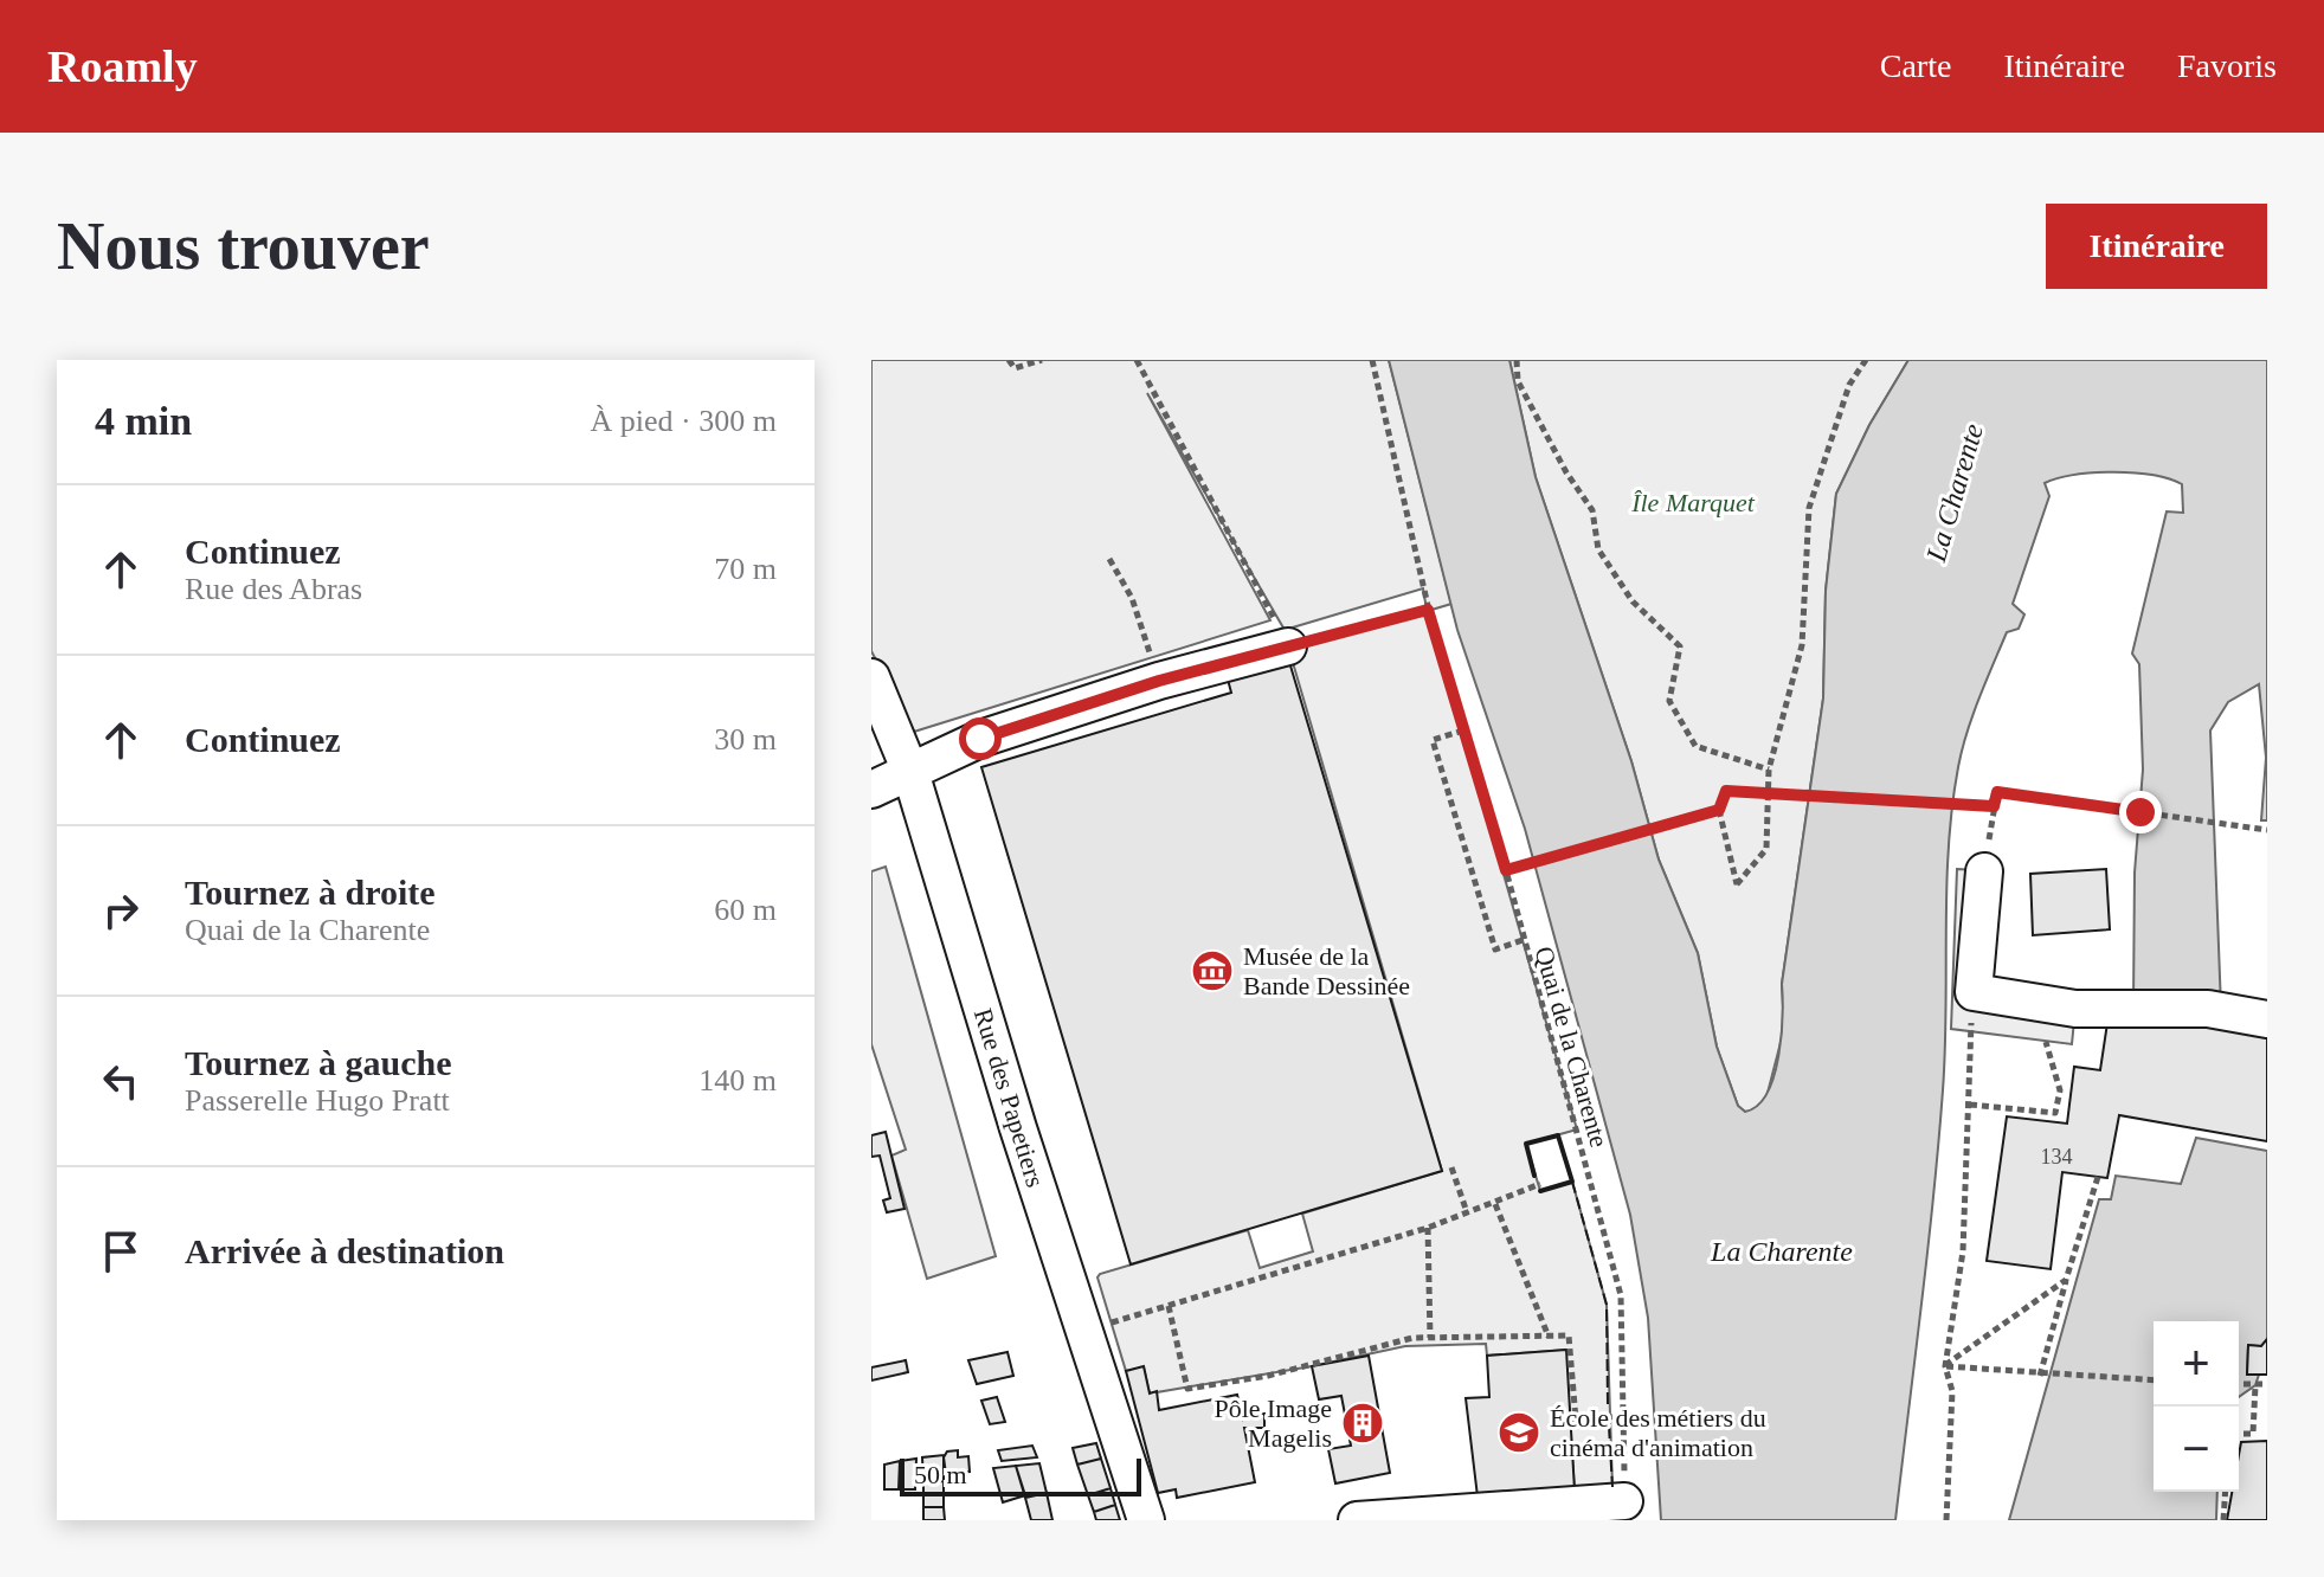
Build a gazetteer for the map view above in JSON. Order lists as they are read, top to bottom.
{
  "streets": {
    "street": ["Rue des Papetiers"],
    "path": ["Quai de la Charente"]
  },
  "water": ["La Charente"],
  "parks": ["Île Marquet"],
  "places": {
    "museum": ["Musée de la Bande Dessinée"],
    "building": ["Pôle Image Magelis"],
    "school or university": ["École des métiers du cinéma d'animation"]
  },
  "house_numbers": ["134"],
  "scale_bar": "50 m",
  "page": {
    "header": "Roamly",
    "nav": ["Carte", "Itinéraire", "Favoris"],
    "buttons": "Itinéraire",
    "title": "Nous trouver",
    "heading": ["4 min", "À pied · 300 m"],
    "list": [
      ["Continuez", "Rue des Abras", "70 m"],
      ["Continuez", "30 m"],
      ["Tournez à droite", "Quai de la Charente", "60 m"],
      ["Tournez à gauche", "Passerelle Hugo Pratt", "140 m"],
      "Arrivée à destination"
    ],
    "map_buttons": ["+", "−"],
    "scale": "50 m"
  }
}
